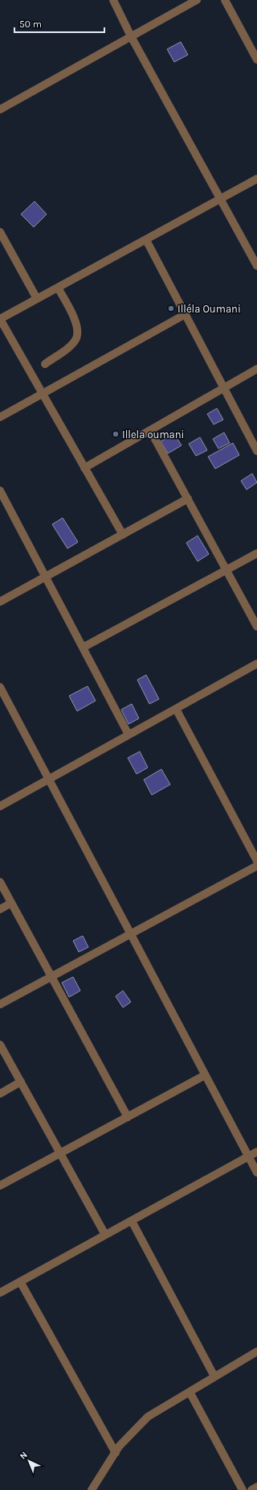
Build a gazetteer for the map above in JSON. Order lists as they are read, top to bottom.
{
  "places": ["Illéla Oumani", "Illela oumani"],
  "scale_bar": "50 m",
  "north": "top left"
}
